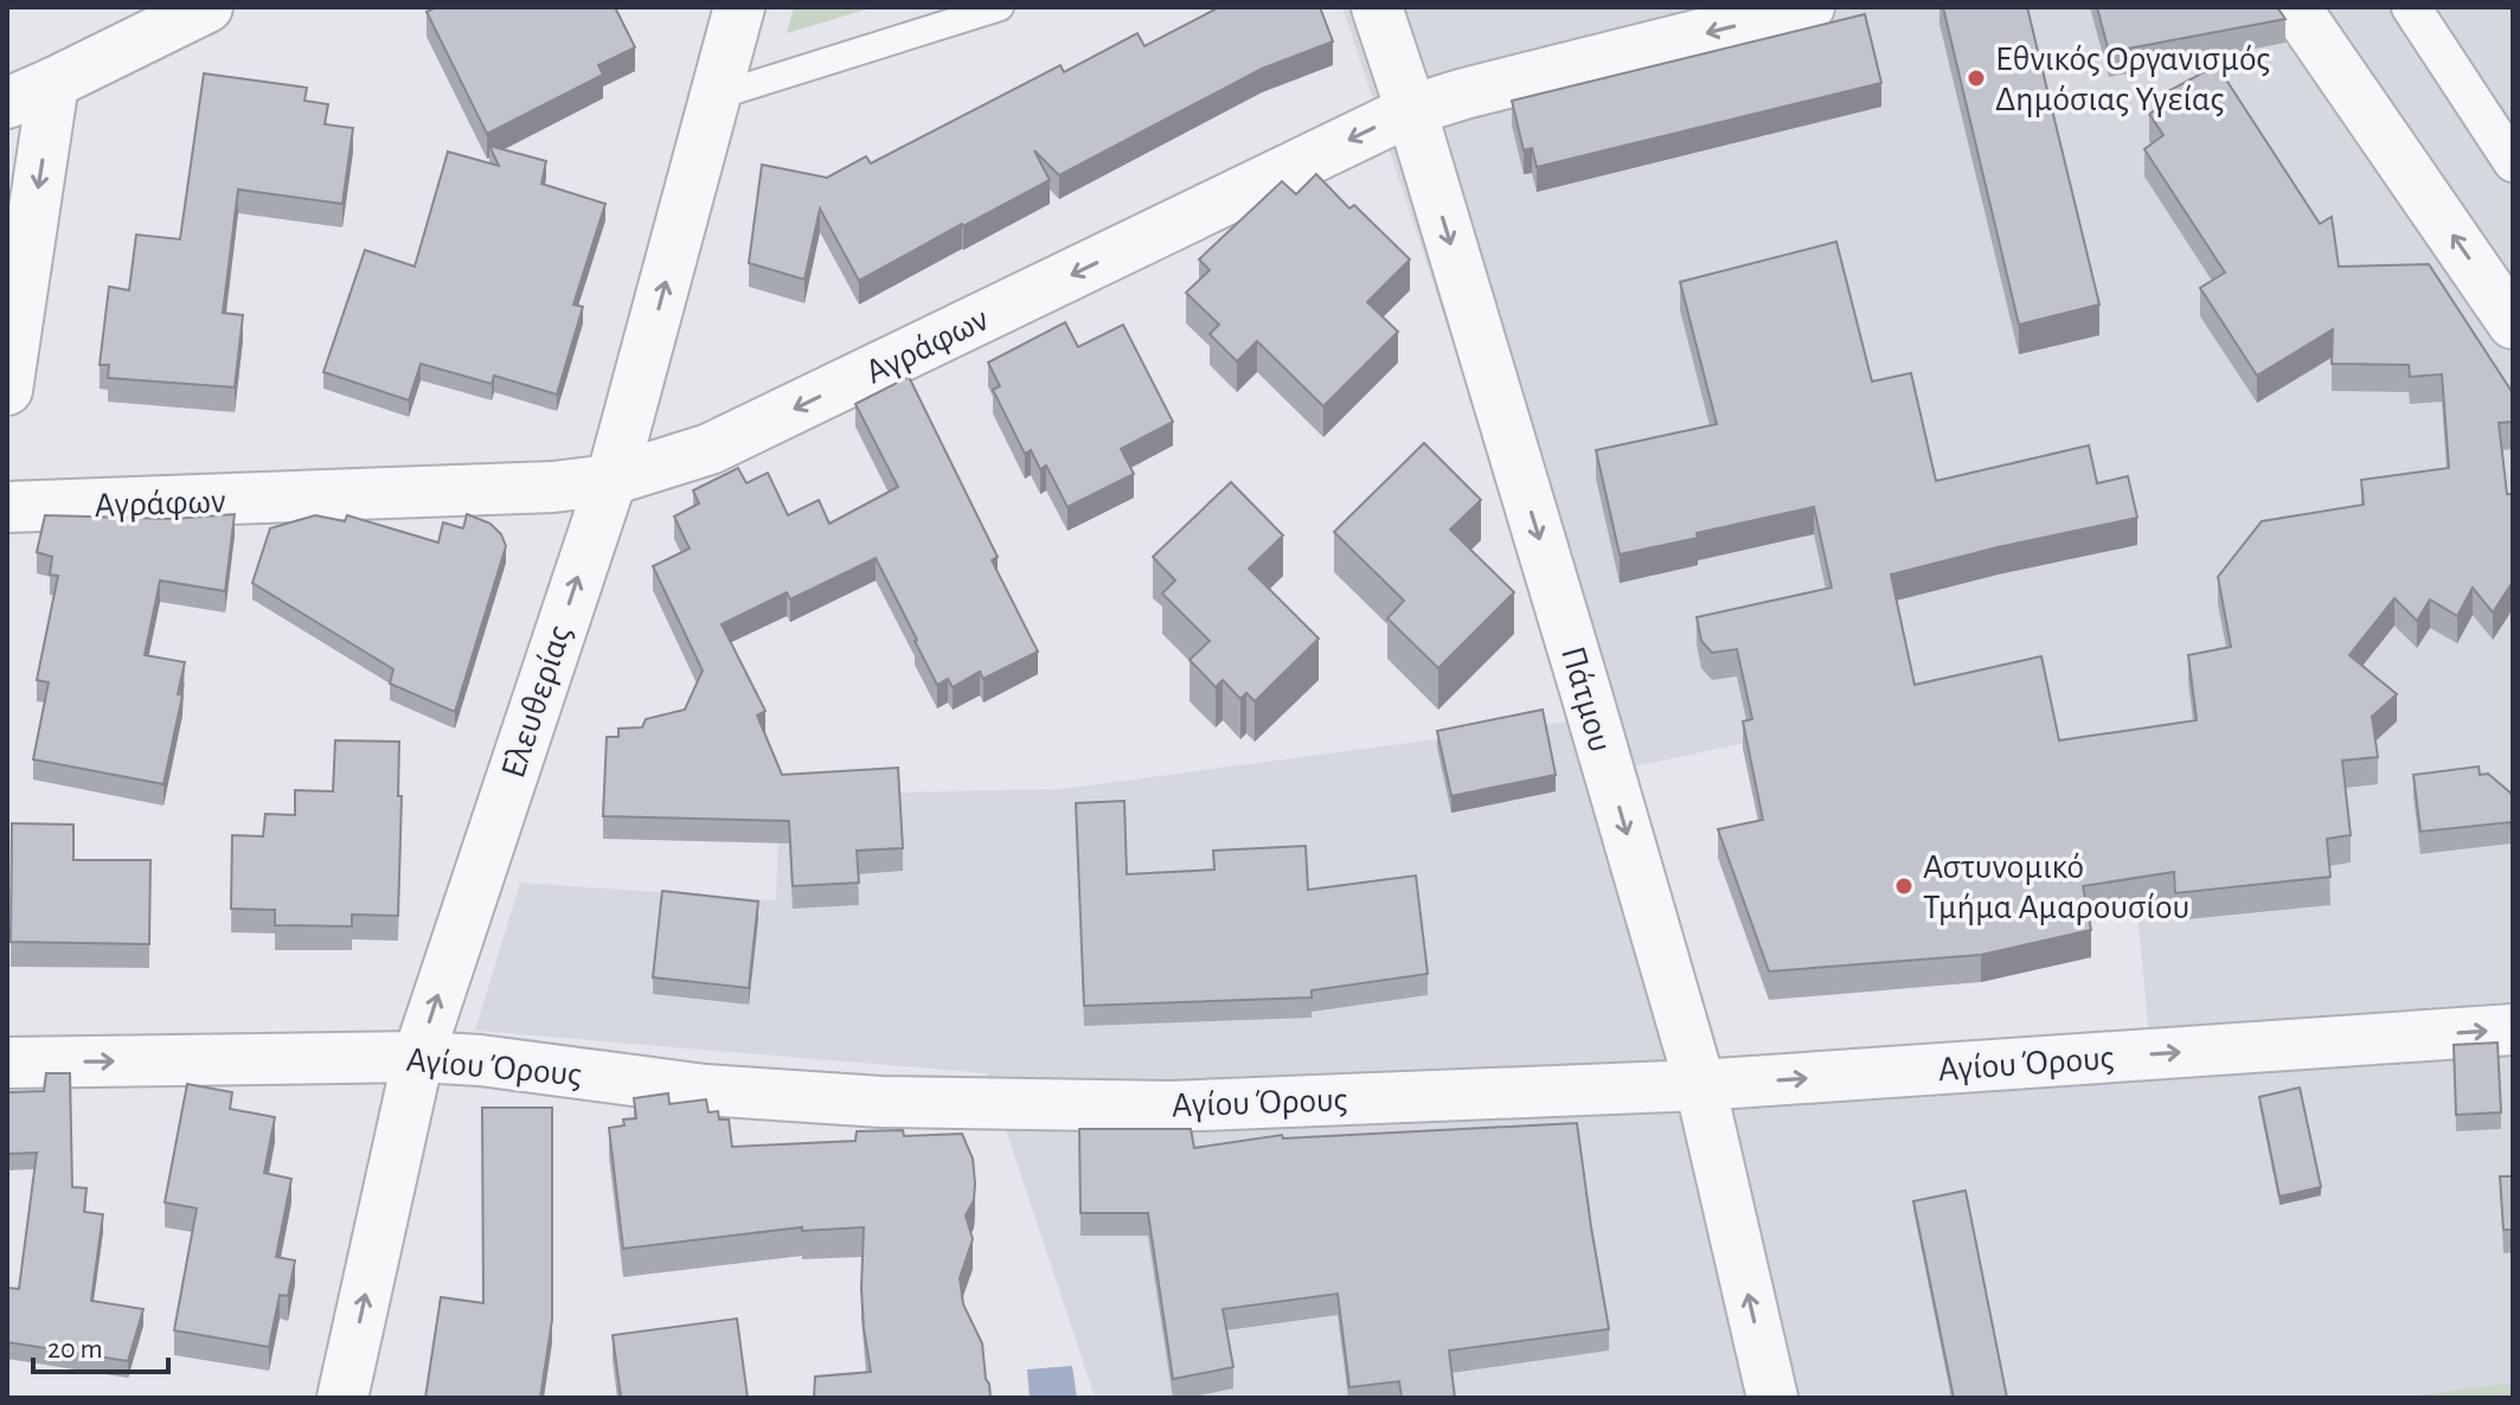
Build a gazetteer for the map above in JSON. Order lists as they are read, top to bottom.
{
  "streets": {
    "street": [
      "Αγράφων",
      "Πάτμου",
      "Ελευθερίας",
      "Αγίου Όρους"
    ]
  },
  "crossings": [
    ["Αγράφων", "Πάτμου"],
    ["Αγράφων", "Ελευθερίας"],
    ["Πάτμου", "Αγίου Όρους"],
    ["Ελευθερίας", "Αγίου Όρους"]
  ],
  "one_way": ["Αγράφων", "Ελευθερίας", "Αγίου Όρους"],
  "places": ["Εθνικός Οργανισμός Δημόσιας Υγείας", "Αστυνομικό Τμήμα Αμαρουσίου"],
  "scale_bar": "20 m"
}
